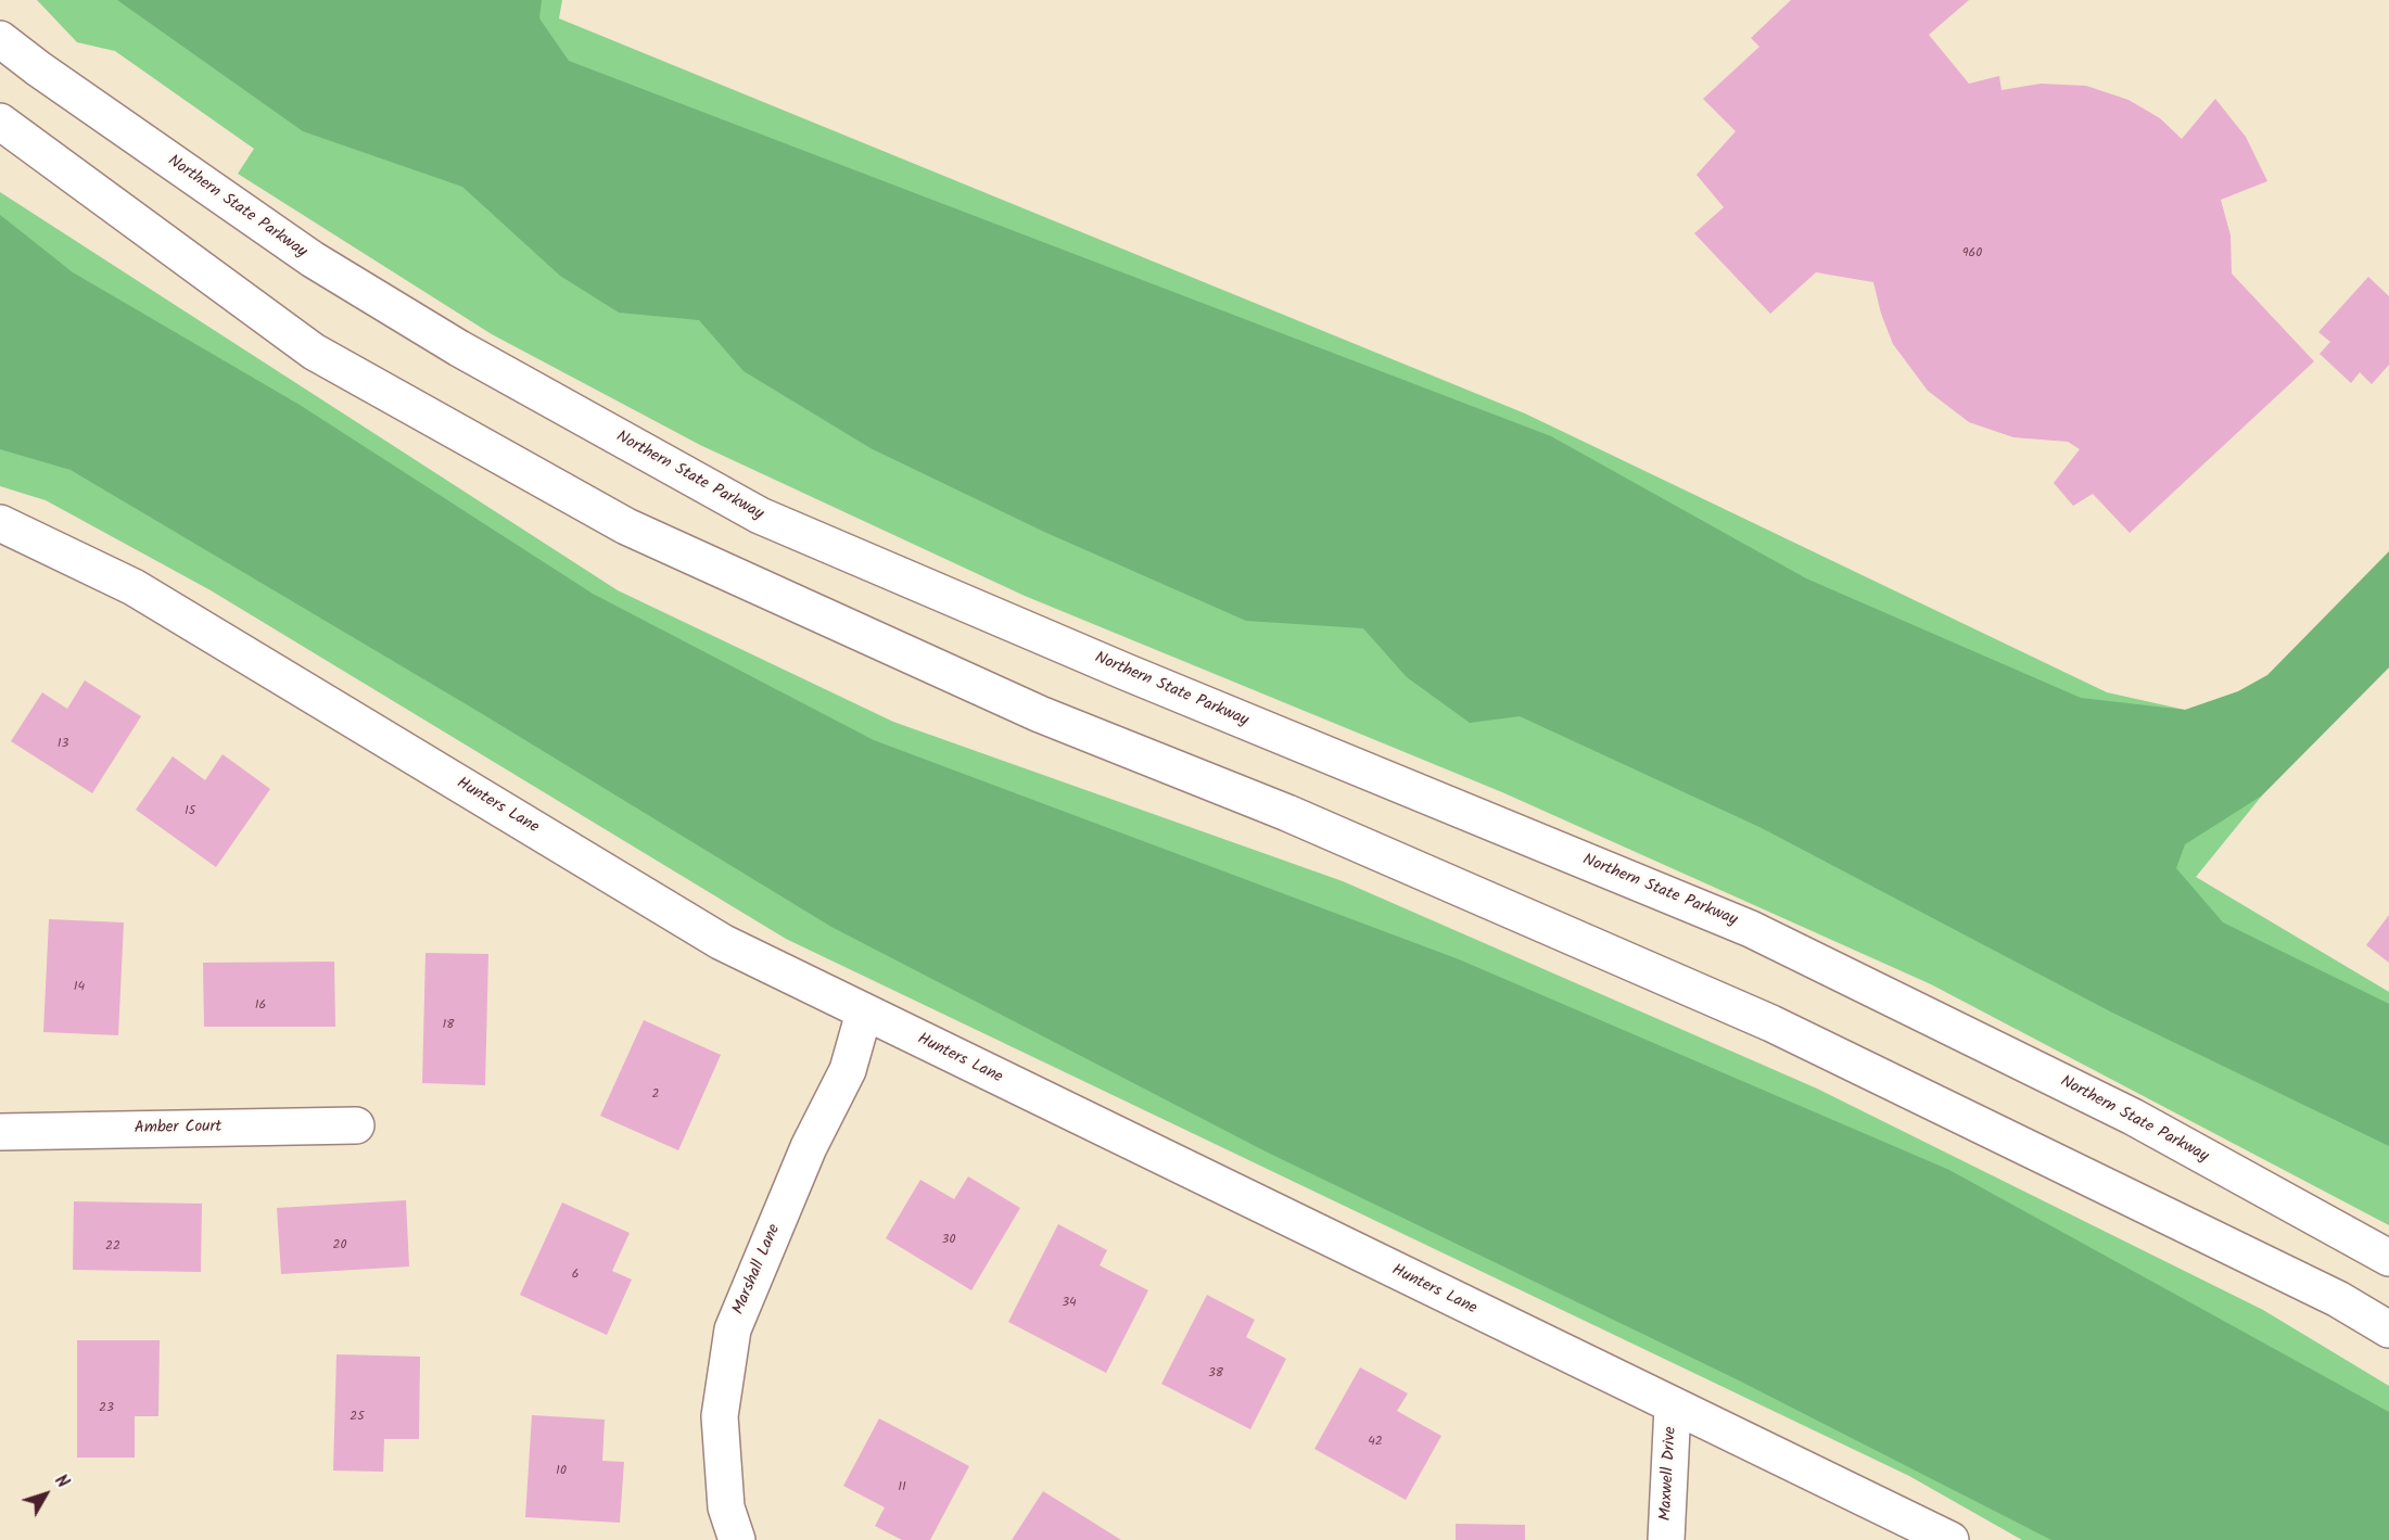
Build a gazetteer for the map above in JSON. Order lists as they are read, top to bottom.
{
  "streets": {
    "main road": [
      "Northern State Parkway",
      "Hunters Lane",
      "Amber Court",
      "Marshall Lane",
      "Maxwell Drive"
    ]
  },
  "crossings": [
    ["Hunters Lane", "Marshall Lane"],
    ["Hunters Lane", "Maxwell Drive"]
  ],
  "house_numbers": [
    "960",
    "13",
    "15",
    "14",
    "16",
    "18",
    "2",
    "30",
    "20",
    "22",
    "6",
    "34",
    "38",
    "23",
    "25",
    "42",
    "10",
    "11"
  ],
  "north": "top right"
}
